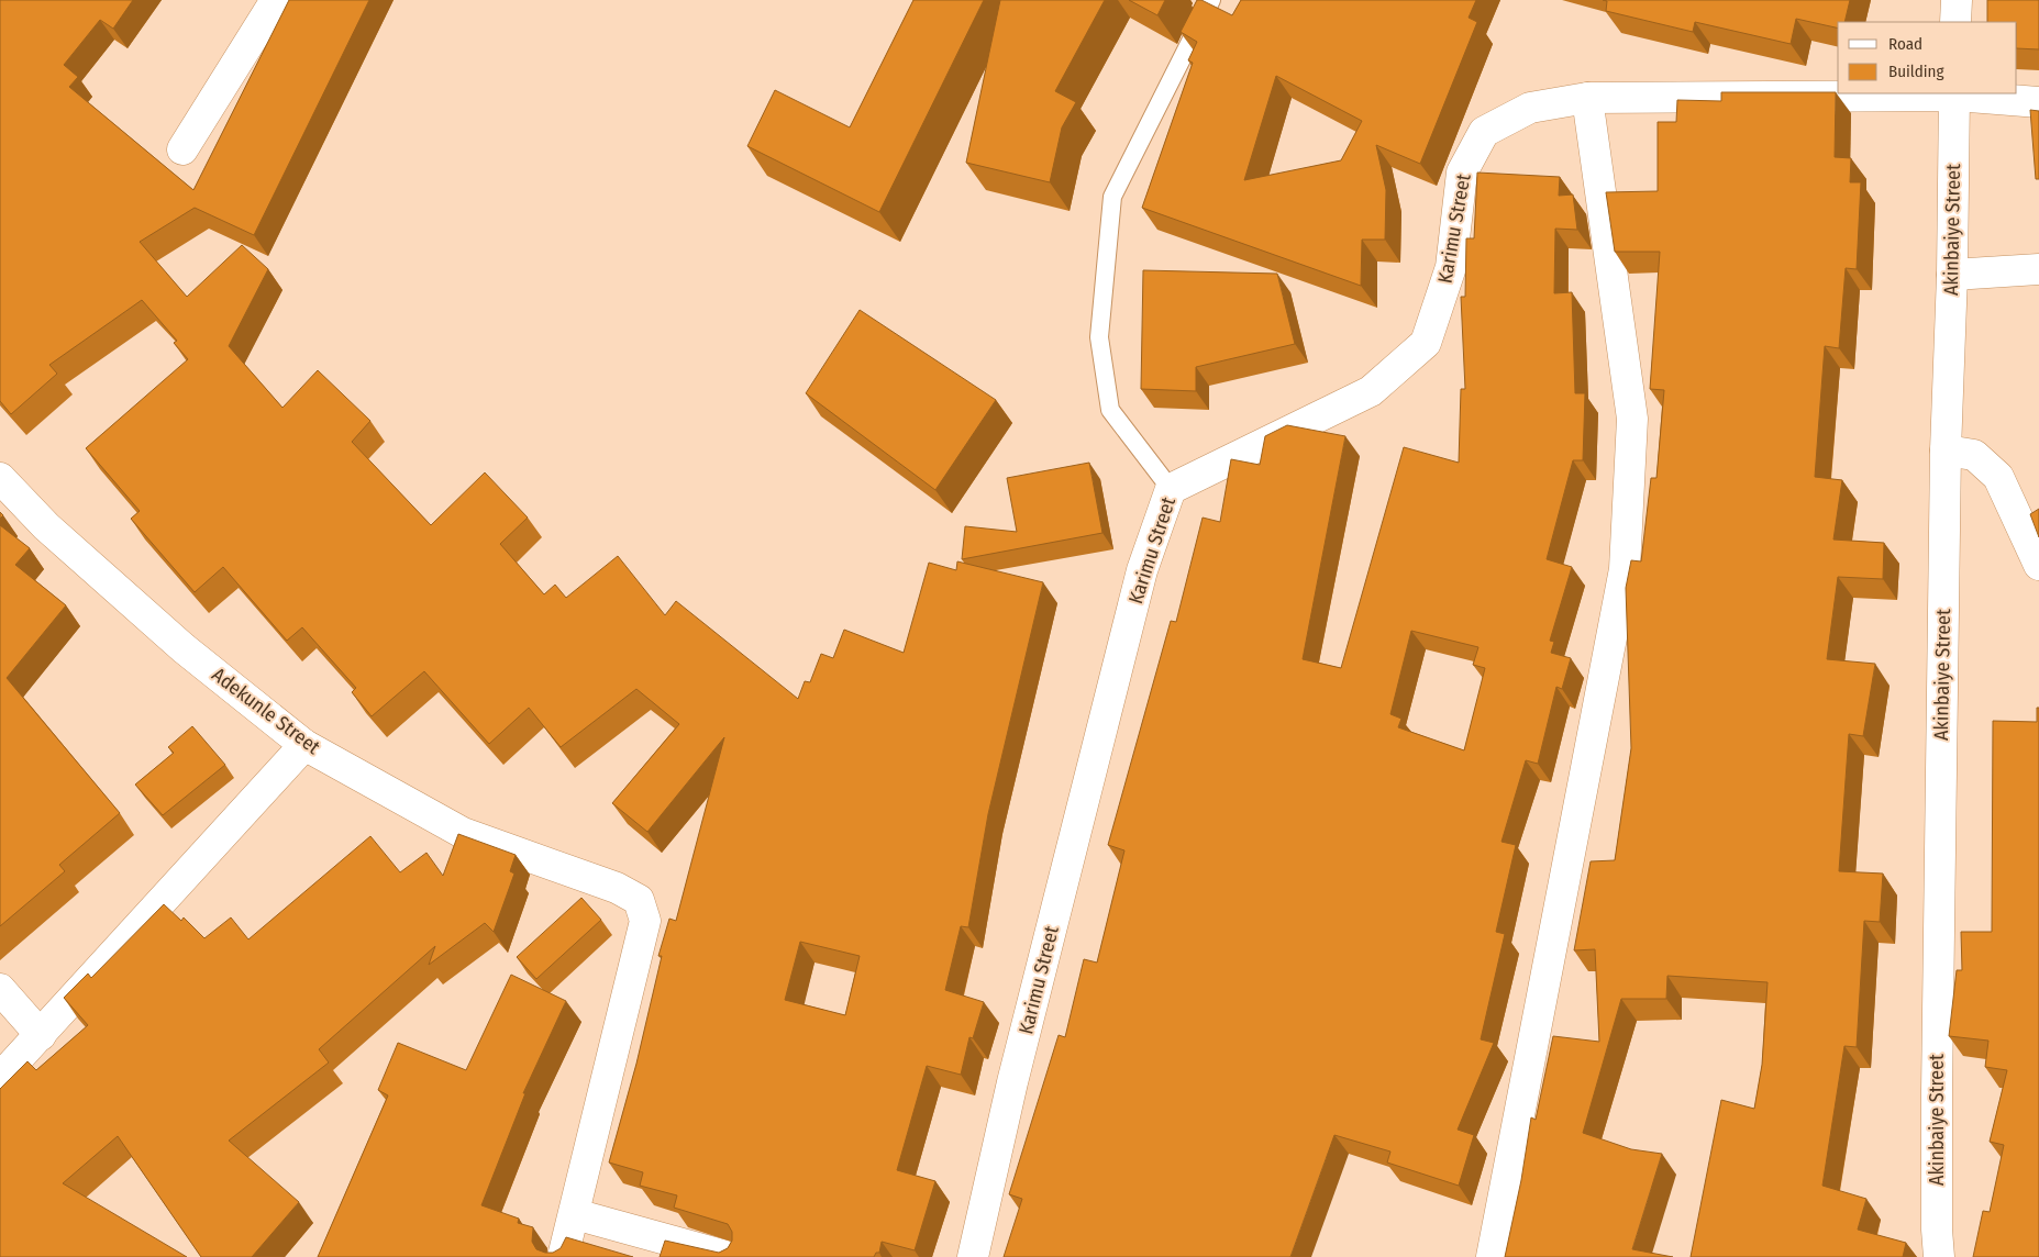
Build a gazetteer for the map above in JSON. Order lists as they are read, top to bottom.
{
  "streets": {
    "street": ["Karimu Street", "Akinbaiye Street", "Adekunle Street"]
  },
  "crossings": [
    ["Karimu Street", "Akinbaiye Street"]
  ],
  "legend": ["Road", "Building"]
}
